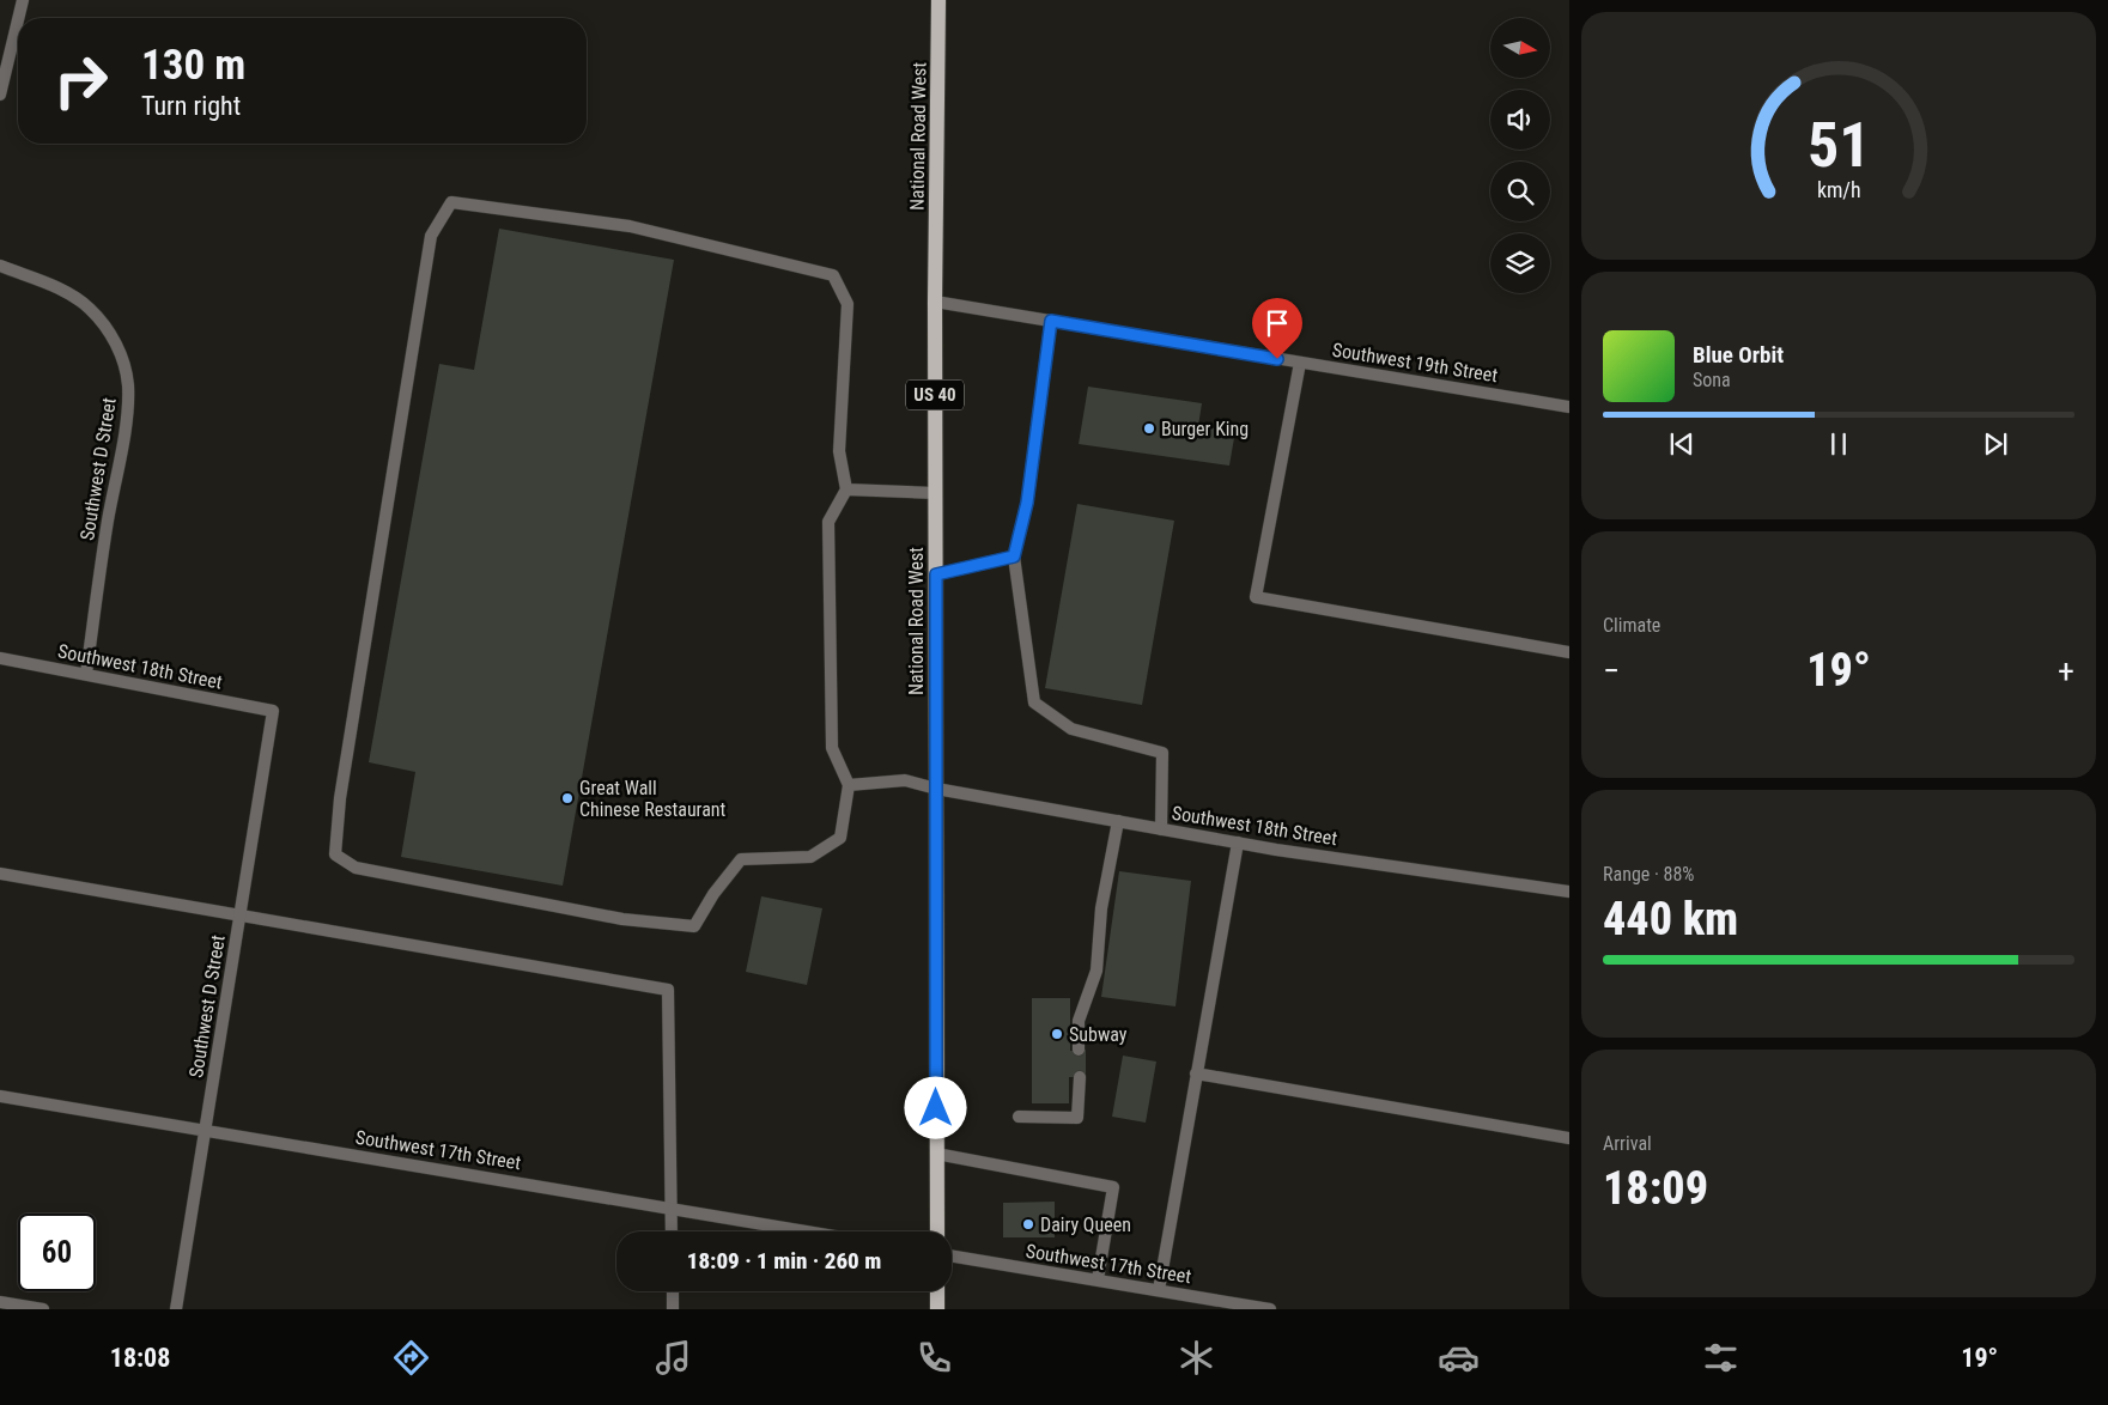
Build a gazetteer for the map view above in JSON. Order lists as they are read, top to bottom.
{
  "streets": {
    "main road": ["National Road West", "US 40"],
    "street": [
      "Southwest 19th Street",
      "Southwest D Street",
      "Southwest 18th Street",
      "Southwest 17th Street"
    ]
  },
  "crossings": [
    ["National Road West", "Southwest 19th Street"],
    ["National Road West", "Southwest 18th Street"],
    ["Southwest D Street", "Southwest 18th Street"],
    ["Southwest D Street", "Southwest 17th Street"]
  ],
  "places": [
    "Burger King",
    "Great Wall Chinese Restaurant",
    "Subway",
    "Dairy Queen"
  ],
  "north": "right",
  "page": {
    "turn": ["130 m", "Turn right"],
    "song": ["Blue Orbit", "Sona"],
    "tile": [
      "Climate",
      ["Range · 88%", "440 km"],
      ["Arrival", "18:09"]
    ],
    "heat": ["−", "19°", "+"],
    "limit": "60",
    "trip": "18:09 · 1 min · 260 m",
    "tabs": ["18:08", "19°"],
    "gauge": ["51", "km/h"]
  }
}
